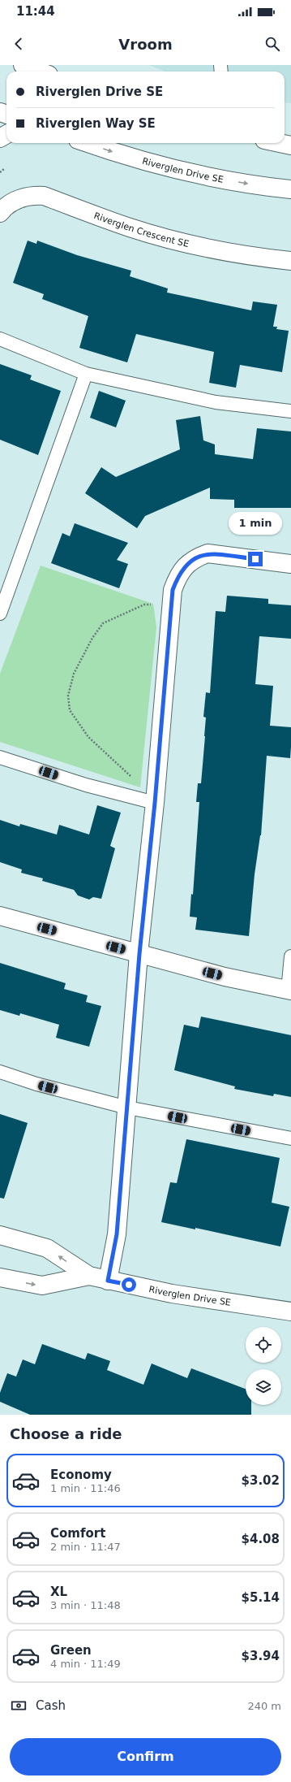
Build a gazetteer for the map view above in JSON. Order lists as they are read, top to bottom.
{
  "streets": {
    "street": ["Riverglen Drive SE", "Riverglen Crescent SE"]
  },
  "page": {
    "status": "11:44",
    "header": "Vroom",
    "banner": ["Riverglen Drive SE", "Riverglen Way SE"],
    "bubble": "1 min",
    "heading": "Choose a ride",
    "list": [
      {
        "name": "Economy",
        "note": "1 min · 11:46",
        "value": "$3.02"
      },
      {
        "name": "Comfort",
        "note": "2 min · 11:47",
        "value": "$4.08"
      },
      {
        "name": "XL",
        "note": "3 min · 11:48",
        "value": "$5.14"
      },
      {
        "name": "Green",
        "note": "4 min · 11:49",
        "value": "$3.94"
      }
    ],
    "pay": ["Cash", "240 m"],
    "buttons": "Confirm"
  }
}
